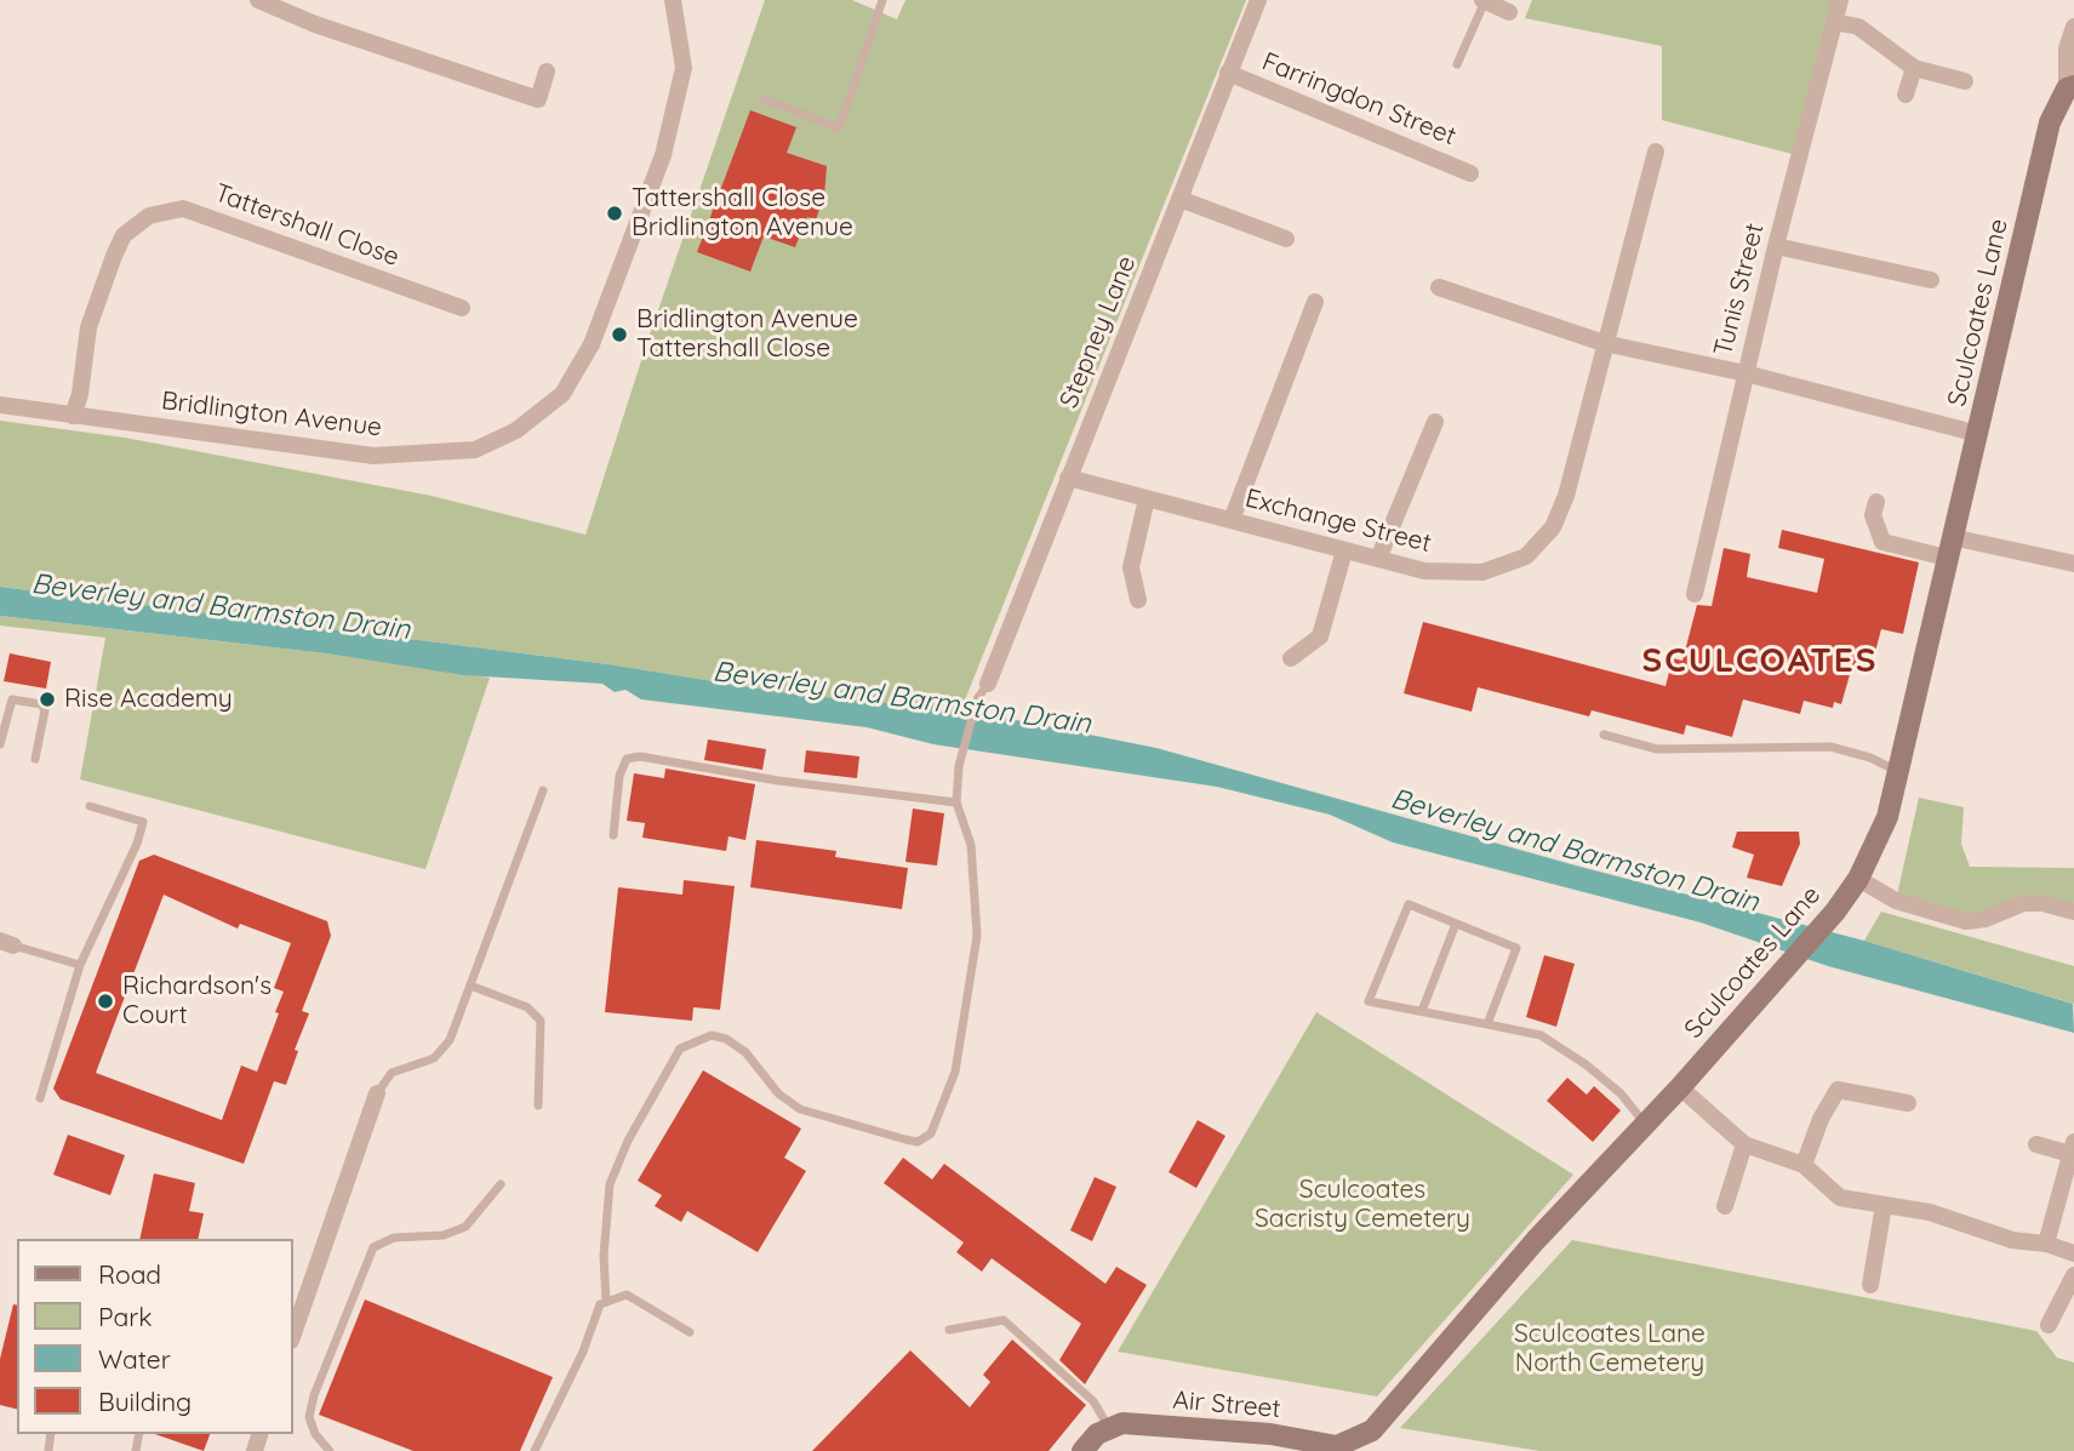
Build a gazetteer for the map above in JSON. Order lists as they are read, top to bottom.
{
  "streets": {
    "street": [
      "Farringdon Street",
      "Tattershall Close",
      "Tunis Street",
      "Sculcoates Lane",
      "Stepney Lane",
      "Bridlington Avenue",
      "Exchange Street",
      "Air Street"
    ]
  },
  "crossings": [
    ["Farringdon Street", "Stepney Lane"],
    ["Tattershall Close", "Bridlington Avenue"],
    ["Sculcoates Lane", "Air Street"],
    ["Stepney Lane", "Exchange Street"]
  ],
  "districts": ["SCULCOATES"],
  "water": ["Beverley and Barmston Drain"],
  "parks": ["Sculcoates Sacristy Cemetery", "Sculcoates Lane North Cemetery"],
  "places": [
    "Tattershall Close Bridlington Avenue",
    "Bridlington Avenue Tattershall Close",
    "Rise Academy",
    "Richardson's Court"
  ],
  "legend": [
    "Road",
    "Park",
    "Water",
    "Building"
  ]
}
